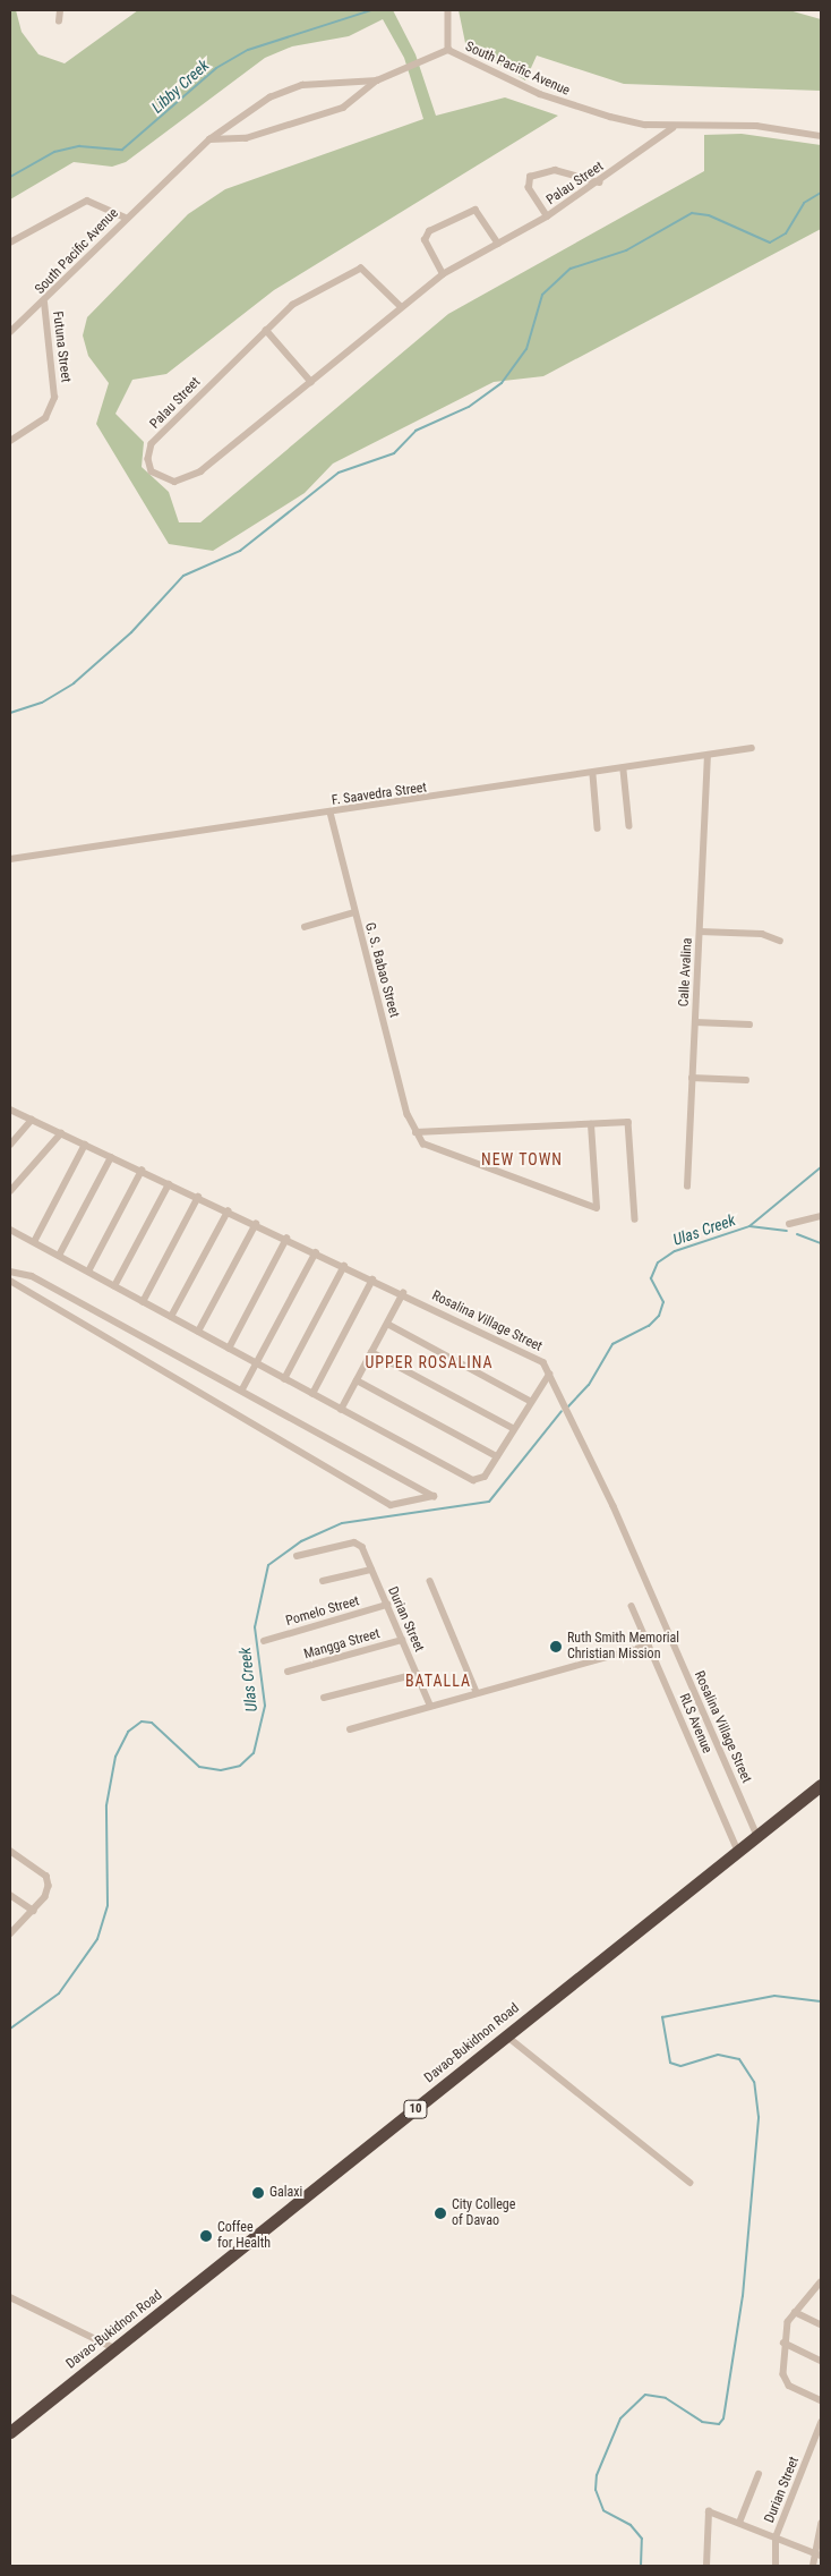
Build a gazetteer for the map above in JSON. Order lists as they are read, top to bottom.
{
  "streets": {
    "highway": ["Davao-Bukidnon Road", "10"],
    "street": [
      "South Pacific Avenue",
      "Palau Street",
      "Futuna Street",
      "F. Saavedra Street",
      "G. S. Babao Street",
      "Calle Avalina",
      "Rosalina Village Street",
      "Pomelo Street",
      "Durian Street",
      "Mangga Street",
      "RLS Avenue"
    ]
  },
  "crossings": [
    ["South Pacific Avenue", "Palau Street"],
    ["South Pacific Avenue", "Futuna Street"],
    ["F. Saavedra Street", "G. S. Babao Street"],
    ["F. Saavedra Street", "Calle Avalina"],
    ["Rosalina Village Street", "Davao-Bukidnon Road"],
    ["Pomelo Street", "Durian Street"],
    ["Durian Street", "Mangga Street"],
    ["RLS Avenue", "Davao-Bukidnon Road"]
  ],
  "districts": ["NEW TOWN", "UPPER ROSALINA", "BATALLA"],
  "water": ["Libby Creek", "Ulas Creek"],
  "places": [
    "Ruth Smith Memorial Christian Mission",
    "Galaxi",
    "City College of Davao",
    "Coffee for Health"
  ]
}
